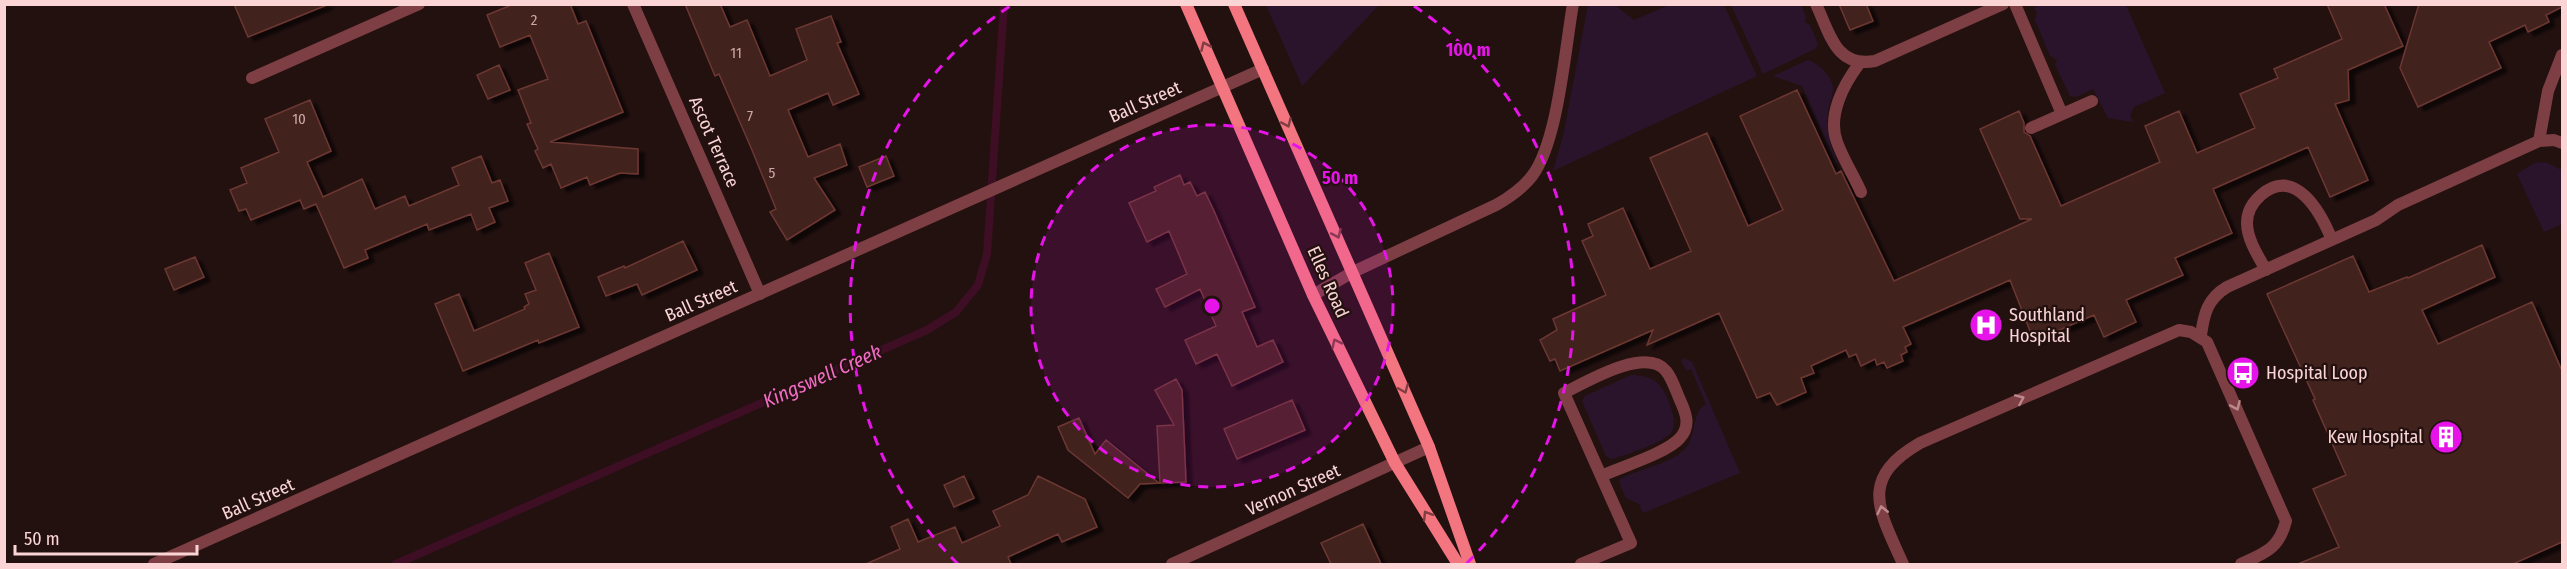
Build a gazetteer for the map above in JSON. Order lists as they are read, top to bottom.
{
  "streets": {
    "main road": ["Elles Road"],
    "street": ["Ball Street", "Ascot Terrace", "Vernon Street"]
  },
  "crossings": [
    ["Ball Street", "Ascot Terrace"],
    ["Ball Street", "Elles Road"],
    ["Elles Road", "Vernon Street"]
  ],
  "water": ["Kingswell Creek"],
  "places": {
    "hospital": ["Southland Hospital"],
    "bus stop": ["Hospital Loop"],
    "building": ["Kew Hospital"]
  },
  "house_numbers": [
    "2",
    "11",
    "7",
    "10",
    "5"
  ],
  "scale_bar": "50 m",
  "rings": ["100 m", "50 m"]
}
